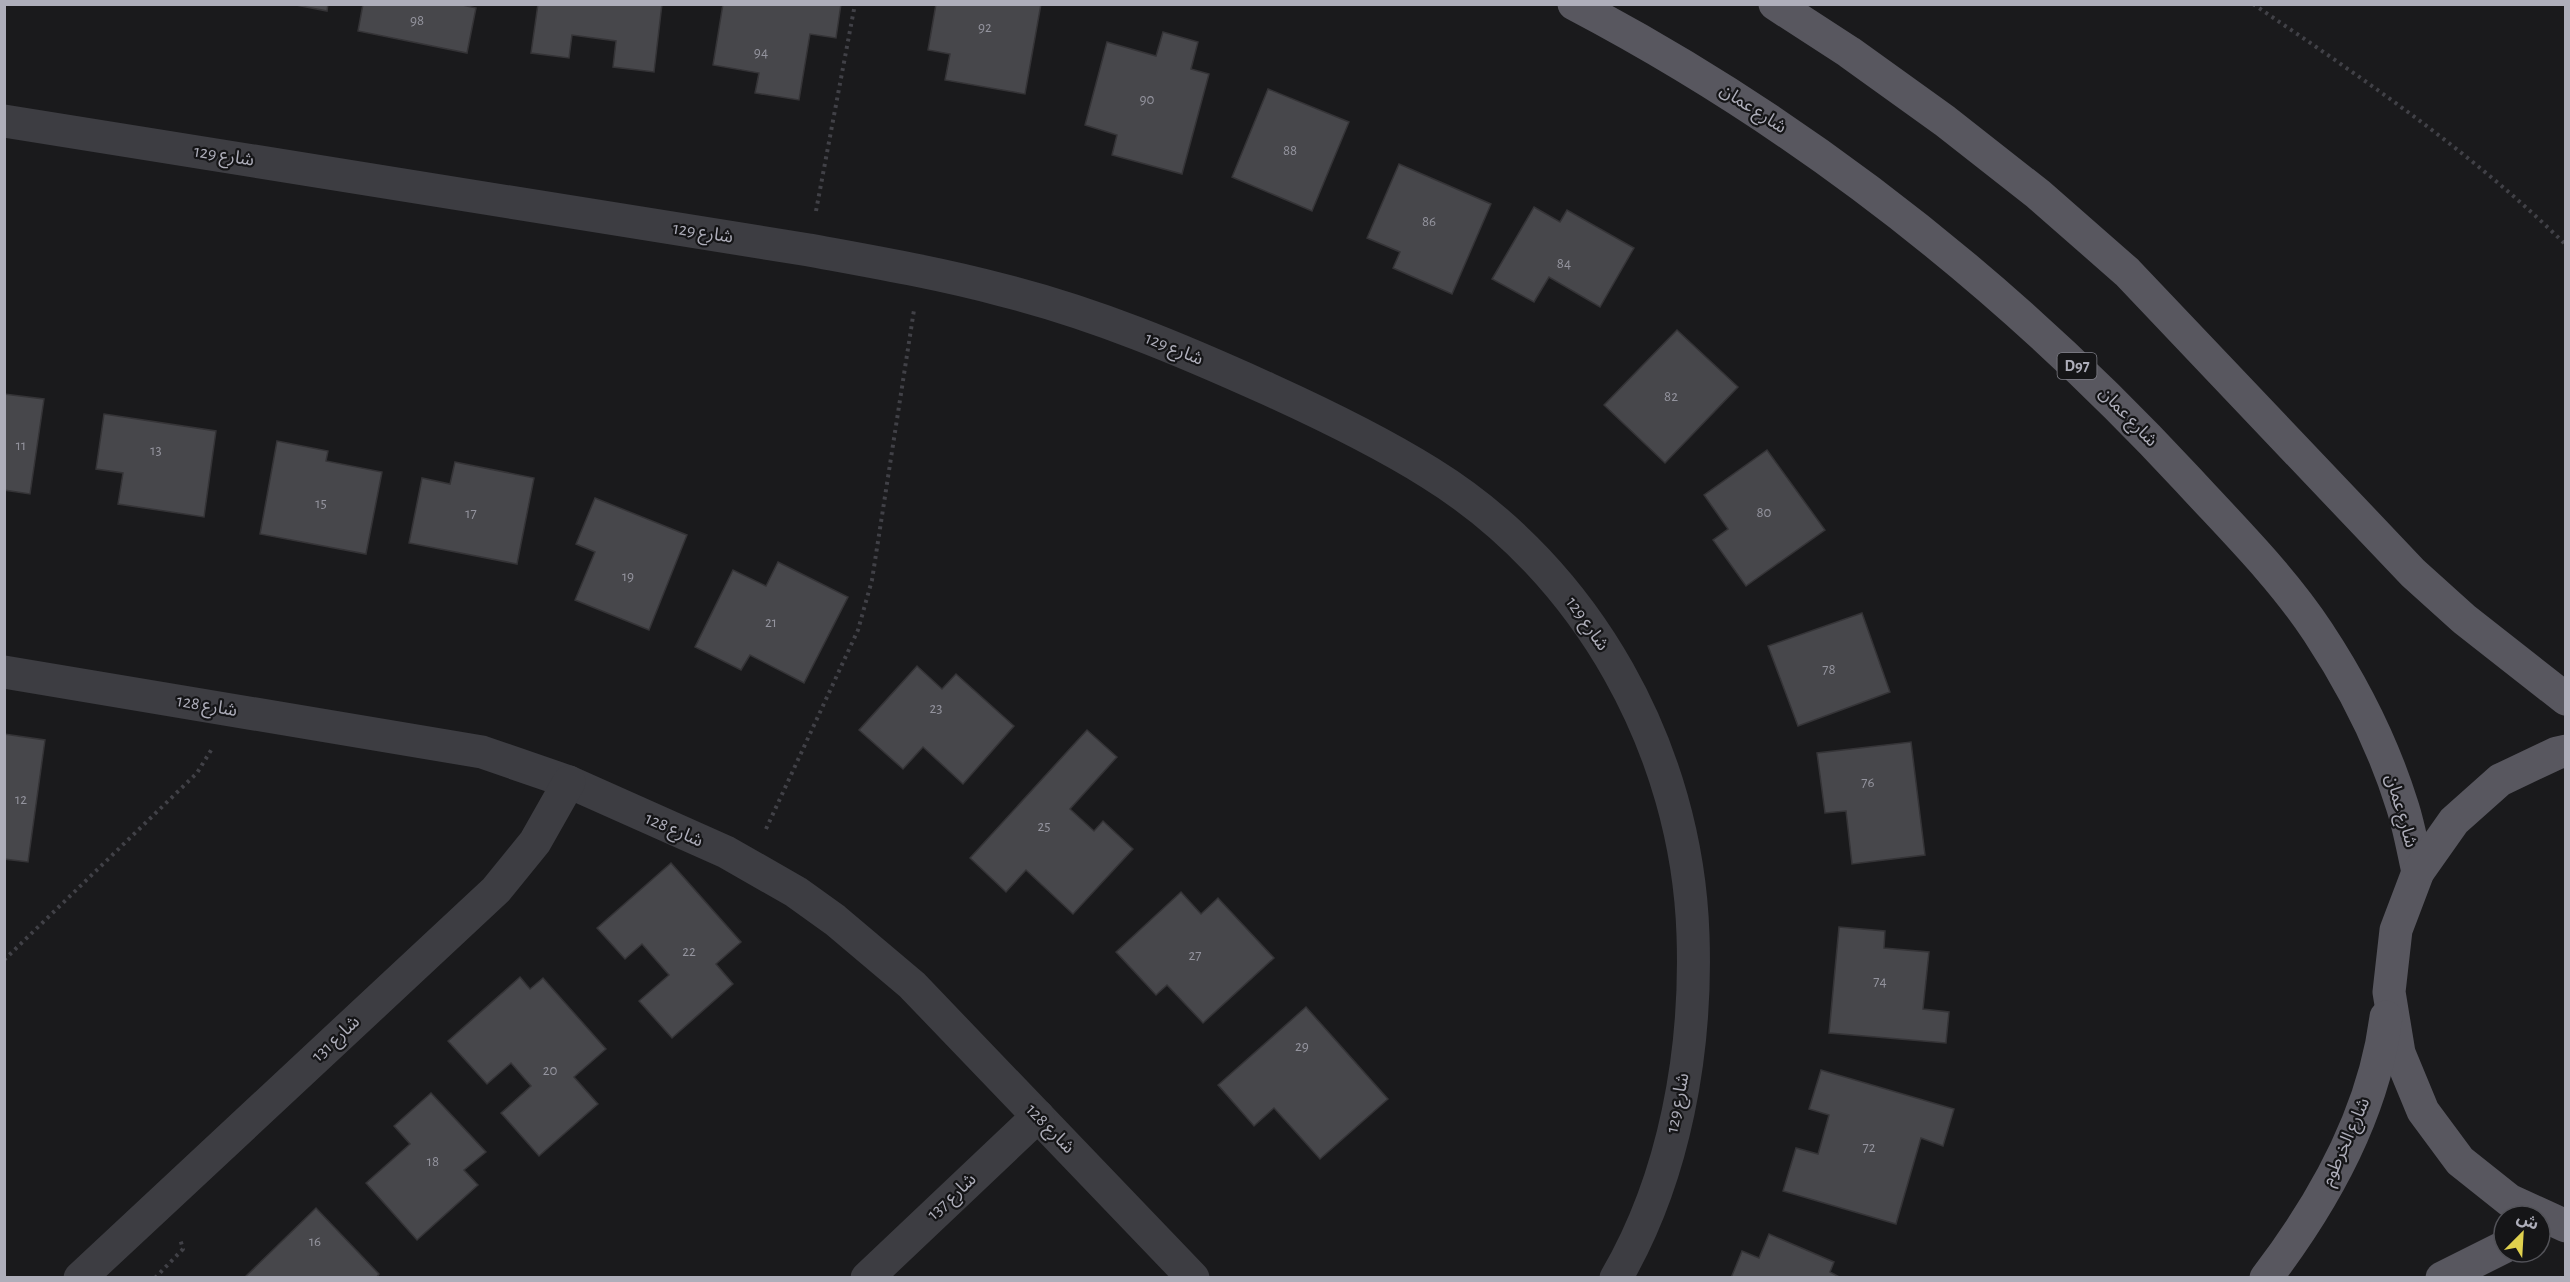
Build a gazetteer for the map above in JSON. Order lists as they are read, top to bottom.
{
  "streets": {
    "main road": ["شارع عمان", "D97", "شارع الخرطوم"],
    "street": [
      "شارع 129",
      "شارع 128",
      "شارع 131",
      "شارع 137"
    ]
  },
  "crossings": [
    ["شارع 128", "شارع 131"],
    ["شارع 128", "شارع 137"]
  ],
  "house_numbers": [
    "98",
    "92",
    "94",
    "90",
    "88",
    "86",
    "84",
    "82",
    "11",
    "13",
    "15",
    "80",
    "17",
    "19",
    "21",
    "78",
    "23",
    "76",
    "12",
    "25",
    "22",
    "27",
    "74",
    "29",
    "20",
    "72",
    "18",
    "16"
  ],
  "north": "top right"
}
